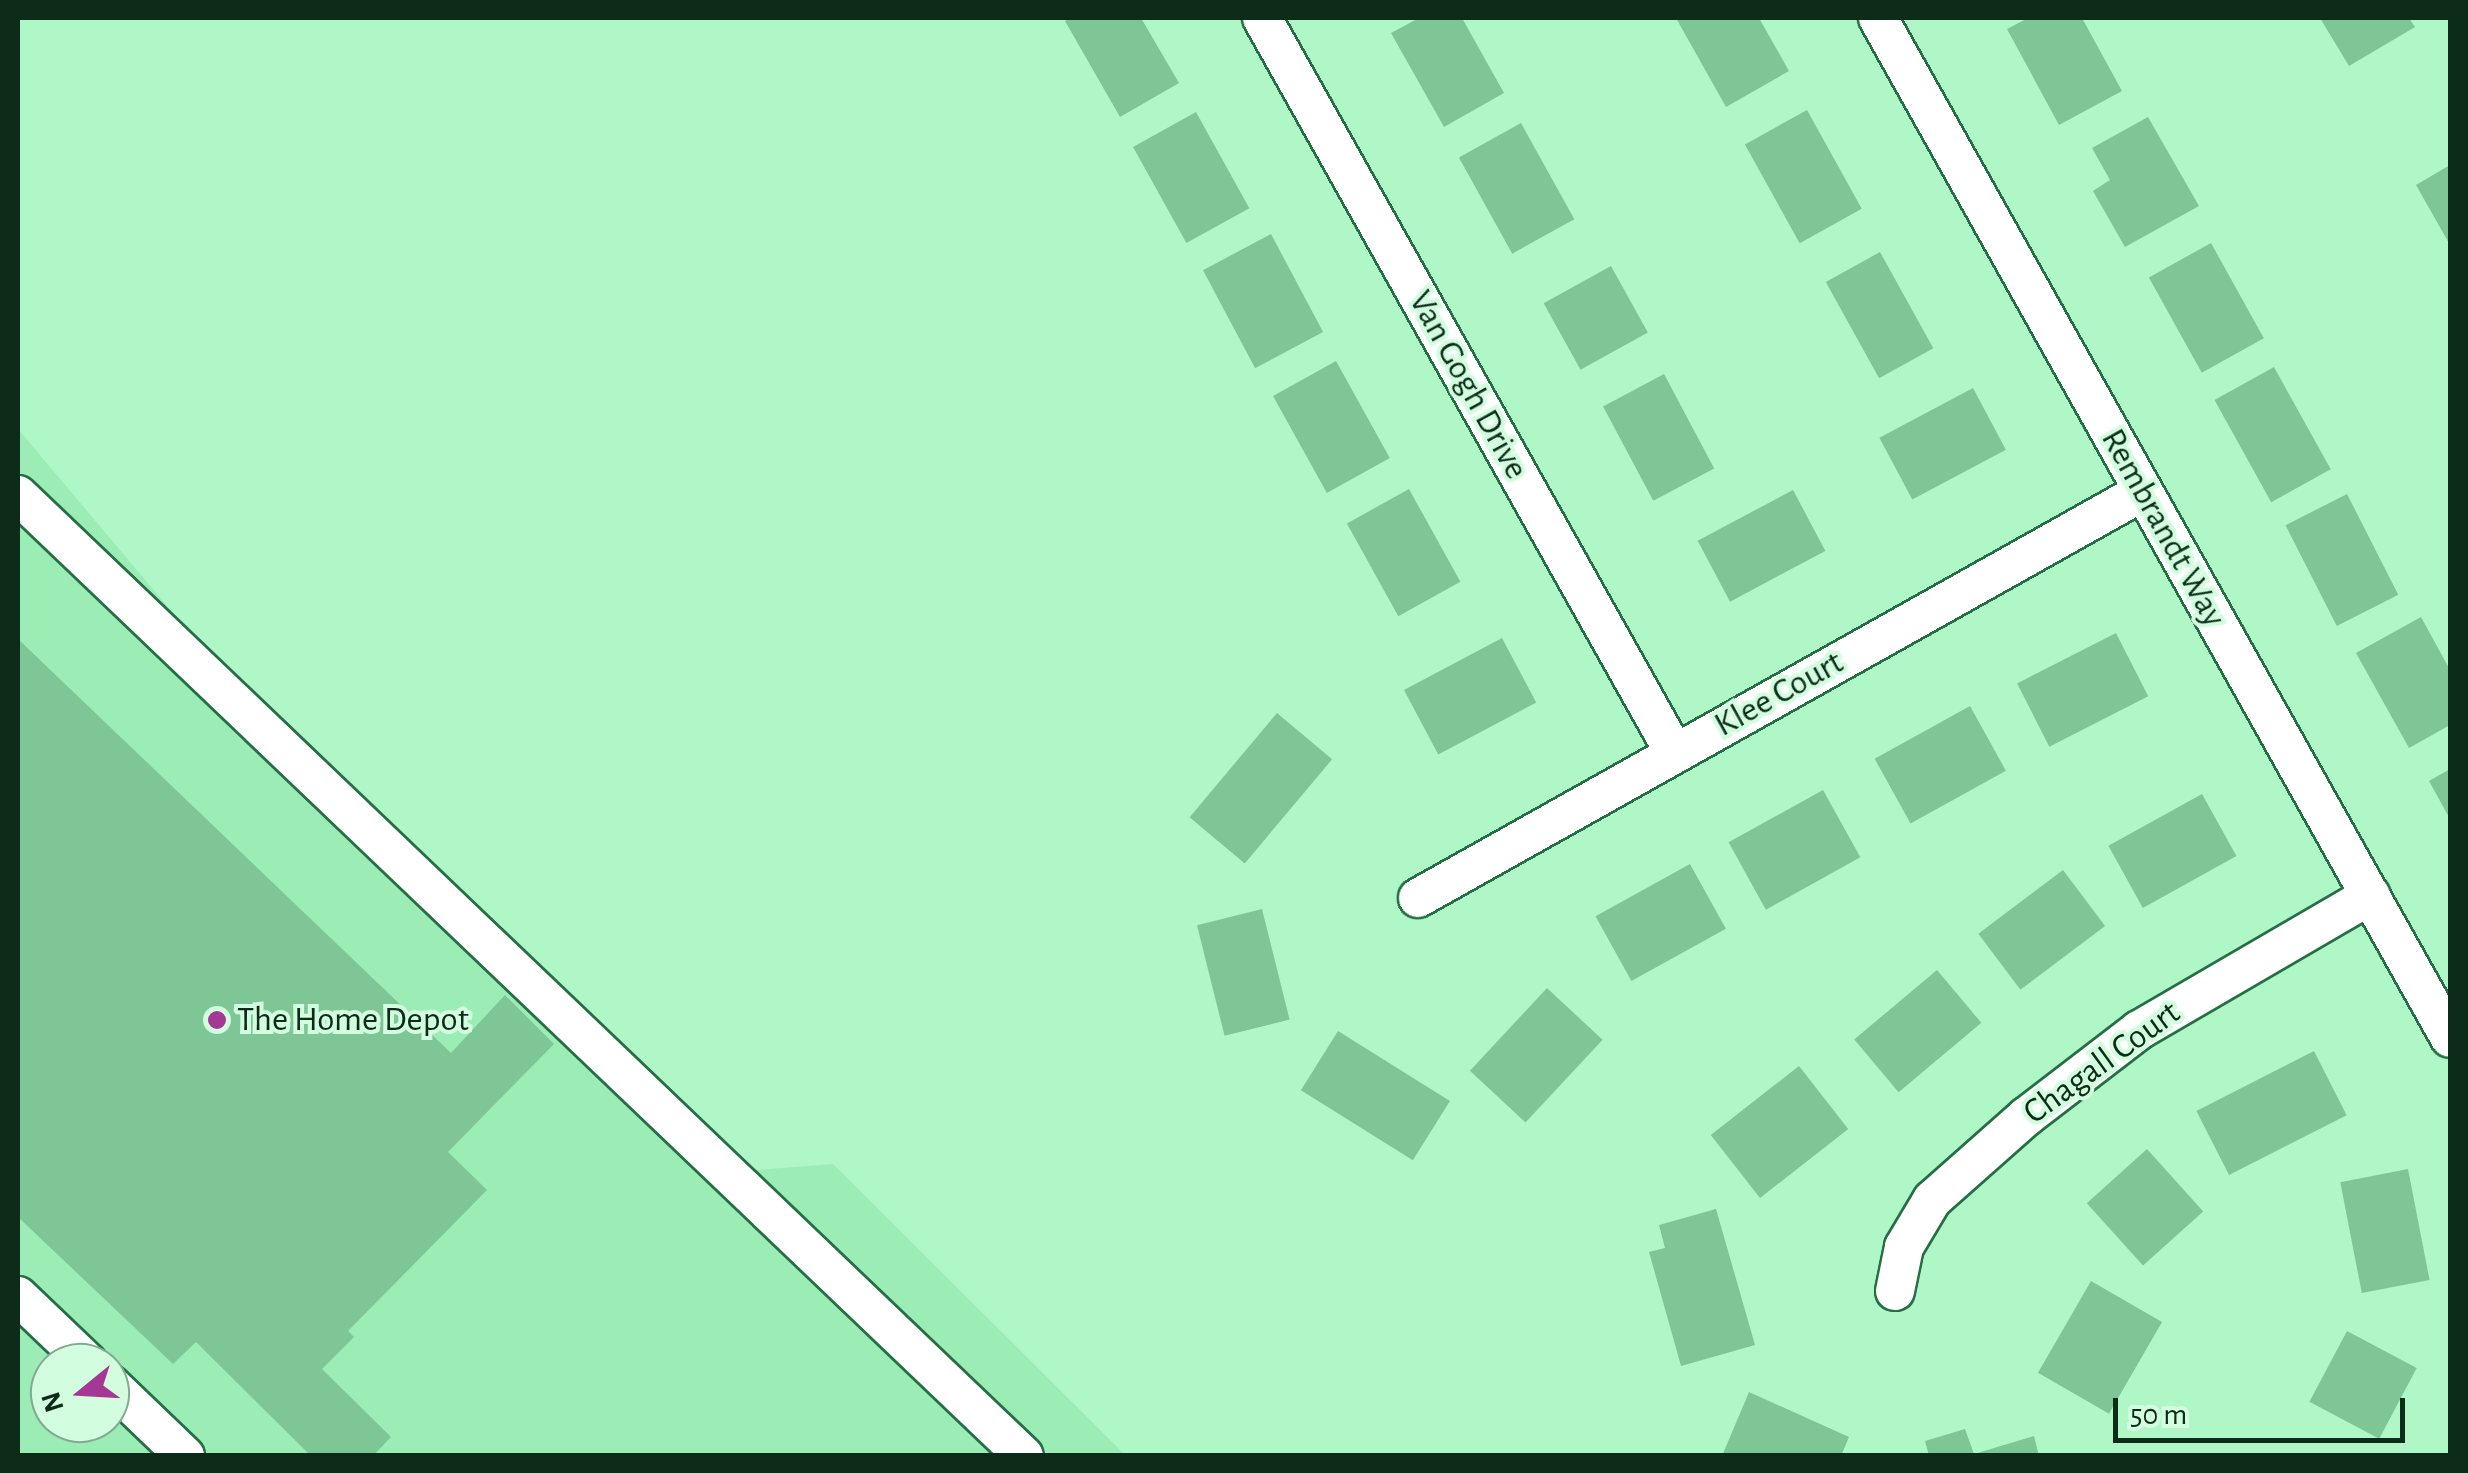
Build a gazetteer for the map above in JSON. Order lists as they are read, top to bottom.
{
  "streets": {
    "street": [
      "Van Gogh Drive",
      "Rembrandt Way",
      "Klee Court",
      "Chagall Court"
    ]
  },
  "crossings": [
    ["Van Gogh Drive", "Klee Court"],
    ["Rembrandt Way", "Klee Court"],
    ["Rembrandt Way", "Chagall Court"]
  ],
  "places": ["The Home Depot"],
  "scale_bar": "50 m",
  "north": "left"
}
